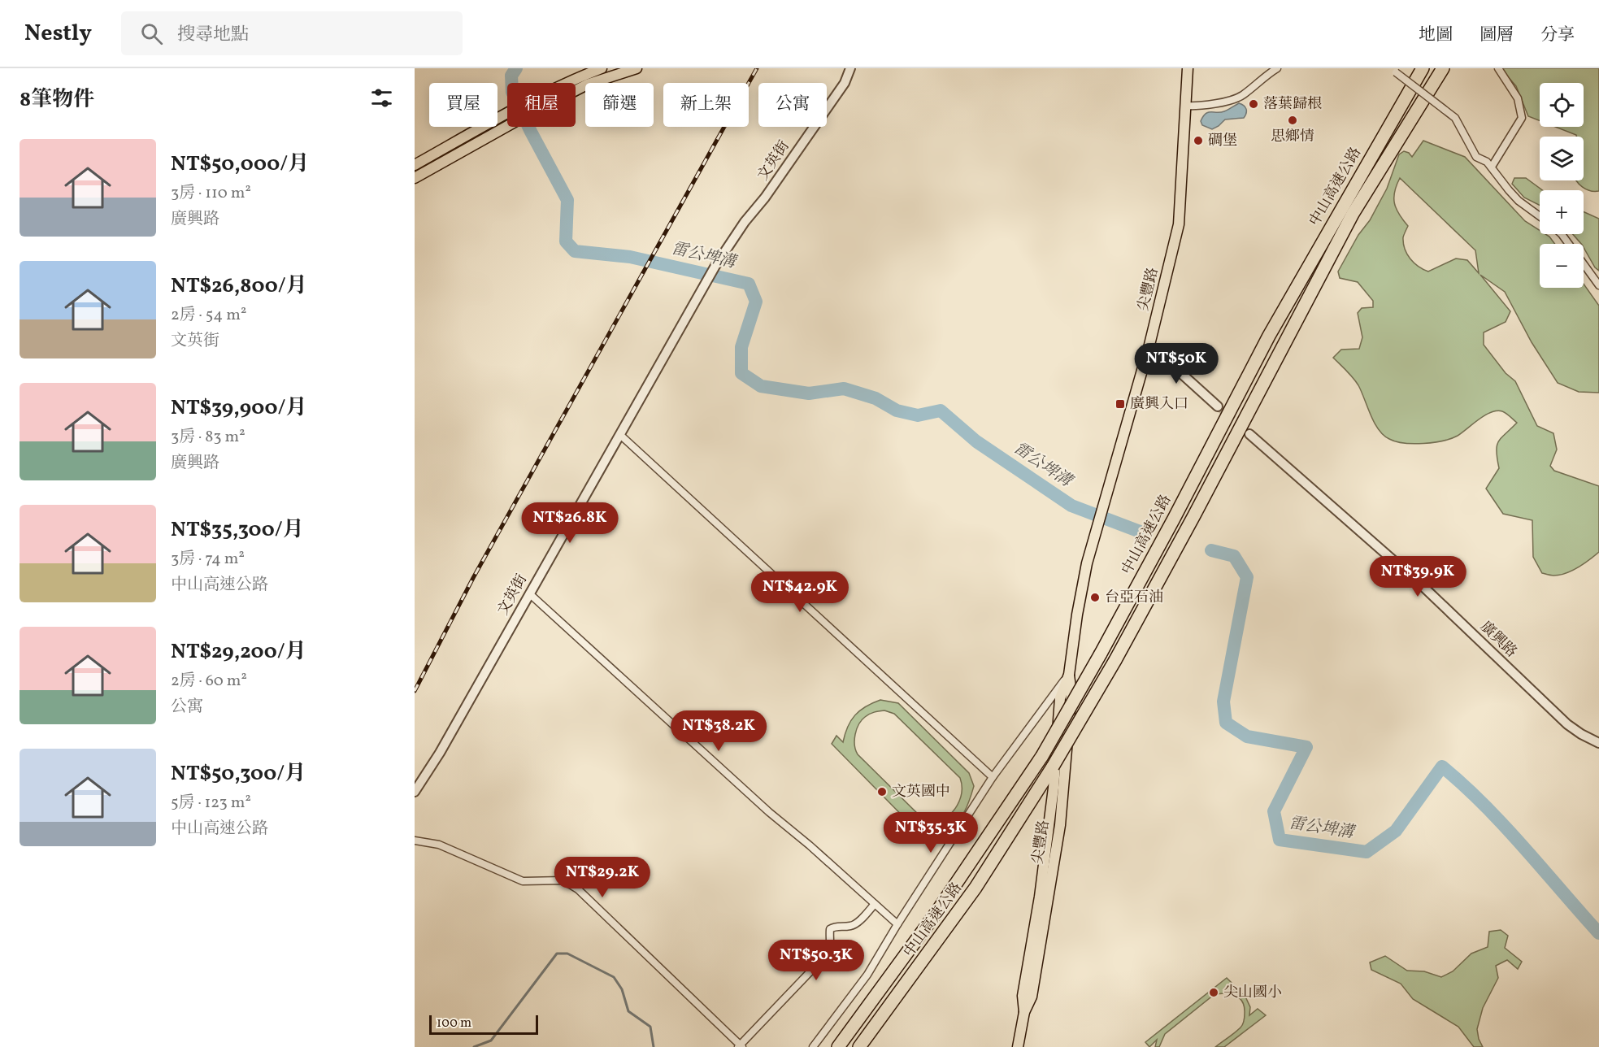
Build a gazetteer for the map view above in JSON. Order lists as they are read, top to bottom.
{
  "streets": {
    "highway": ["中山高速公路"],
    "main road": ["尖豐路"],
    "street": ["文英街", "廣興路"]
  },
  "water": ["雷公埤溝"],
  "places": {
    "other": [
      "落葉歸根",
      "思鄉情",
      "碉堡",
      "台亞石油",
      "文英國中",
      "尖山國小"
    ],
    "transit": ["廣興入口"]
  },
  "scale_bar": "100 m",
  "page": {
    "header": "Nestly",
    "search": "搜尋地點",
    "nav": ["地圖", "圖層", "分享"],
    "heading": "8筆物件",
    "map_buttons": ["+", "−"],
    "chip": [
      "買屋",
      "租屋",
      "篩選",
      "新上架",
      "公寓"
    ],
    "list": [
      {
        "name": "NT$50,000/月",
        "note": "3房 · 110 m² · 廣興路"
      },
      {
        "name": "NT$26,800/月",
        "note": "2房 · 54 m² · 文英街"
      },
      {
        "name": "NT$39,900/月",
        "note": "3房 · 83 m² · 廣興路"
      },
      {
        "name": "NT$35,300/月",
        "note": "3房 · 74 m² · 中山高速公路"
      },
      {
        "name": "NT$29,200/月",
        "note": "2房 · 60 m² · 公寓"
      },
      {
        "name": "NT$50,300/月",
        "note": "5房 · 123 m² · 中山高速公路"
      }
    ],
    "price": [
      "NT$50K",
      "NT$26.8K",
      "NT$39.9K",
      "NT$42.9K",
      "NT$38.2K",
      "NT$35.3K",
      "NT$29.2K",
      "NT$50.3K"
    ],
    "scale": "100 m"
  }
}
